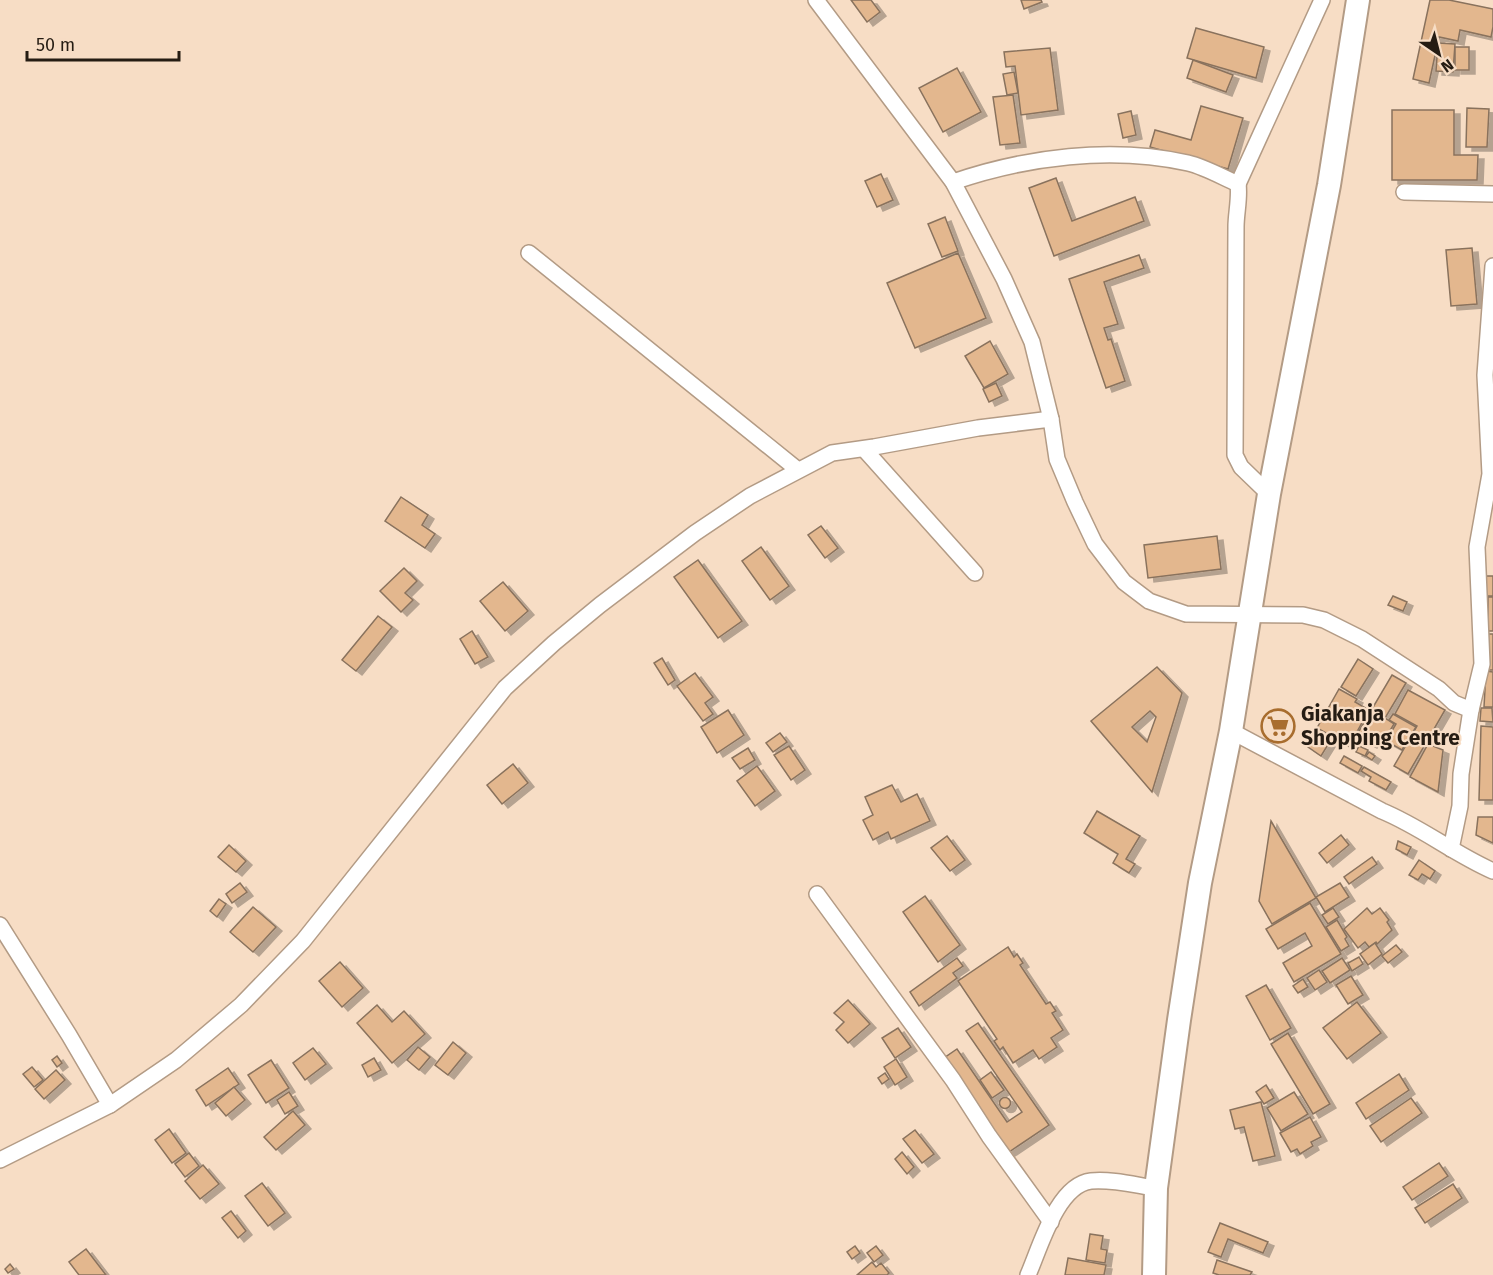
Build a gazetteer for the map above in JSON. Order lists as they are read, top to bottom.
{
  "places": {
    "supermarket": ["Giakanja Shopping Centre"]
  },
  "scale_bar": "50 m",
  "north": "bottom right"
}
